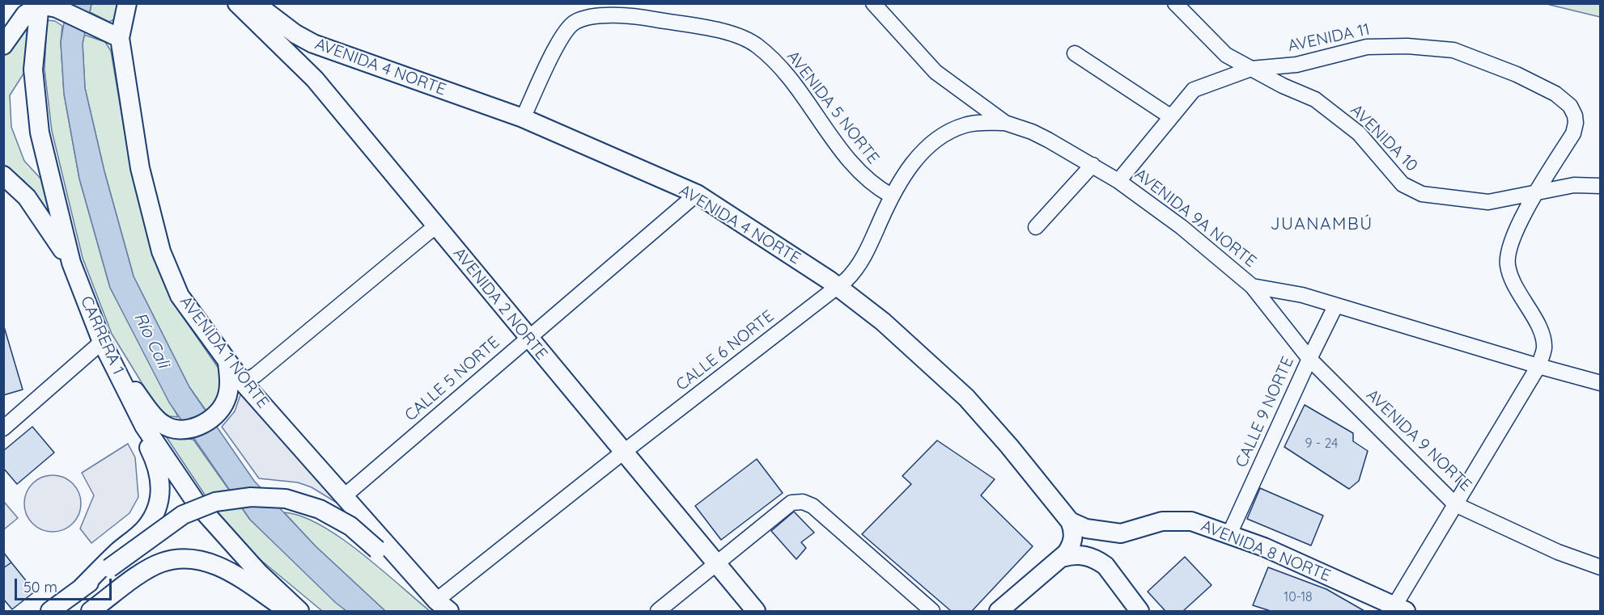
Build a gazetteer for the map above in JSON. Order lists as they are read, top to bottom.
{
  "streets": {
    "main road": [
      "AVENIDA 4 NORTE",
      "AVENIDA 2 NORTE",
      "CARRERA 1",
      "AVENIDA 1 NORTE",
      "AVENIDA 8 NORTE"
    ],
    "street": [
      "AVENIDA 11",
      "AVENIDA 5 NORTE",
      "AVENIDA 10",
      "AVENIDA 9A NORTE",
      "CALLE 6 NORTE",
      "CALLE 5 NORTE",
      "CALLE 9 NORTE",
      "AVENIDA 9 NORTE"
    ]
  },
  "crossings": [
    ["AVENIDA 11", "AVENIDA 10"],
    ["AVENIDA 11", "AVENIDA 9A NORTE"],
    ["AVENIDA 4 NORTE", "AVENIDA 5 NORTE"],
    ["AVENIDA 4 NORTE", "CALLE 6 NORTE"],
    ["AVENIDA 4 NORTE", "CALLE 5 NORTE"],
    ["AVENIDA 4 NORTE", "AVENIDA 8 NORTE"],
    ["AVENIDA 5 NORTE", "CALLE 6 NORTE"],
    ["AVENIDA 9A NORTE", "CALLE 6 NORTE"],
    ["AVENIDA 9A NORTE", "CALLE 9 NORTE"],
    ["AVENIDA 9A NORTE", "AVENIDA 9 NORTE"],
    ["AVENIDA 2 NORTE", "CALLE 6 NORTE"],
    ["AVENIDA 2 NORTE", "CALLE 5 NORTE"],
    ["CALLE 6 NORTE", "AVENIDA 1 NORTE"],
    ["AVENIDA 1 NORTE", "CALLE 5 NORTE"],
    ["CALLE 9 NORTE", "AVENIDA 9 NORTE"],
    ["CALLE 9 NORTE", "AVENIDA 8 NORTE"]
  ],
  "districts": ["JUANAMBÚ"],
  "water": ["Río Cali"],
  "house_numbers": ["9 - 24", "10-18"],
  "scale_bar": "50 m"
}
